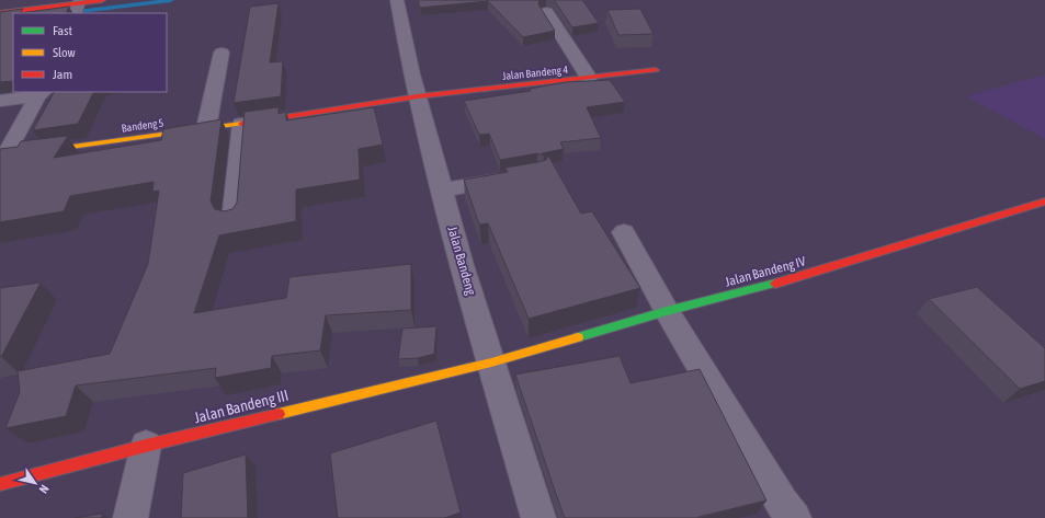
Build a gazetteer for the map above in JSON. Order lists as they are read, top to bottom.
{
  "streets": {
    "street": [
      "Jalan Bandeng 4",
      "Bandeng 5",
      "Jalan Bandeng",
      "Jalan Bandeng IV",
      "Jalan Bandeng III"
    ]
  },
  "crossings": [
    ["Jalan Bandeng 4", "Bandeng 5"],
    ["Jalan Bandeng 4", "Jalan Bandeng"],
    ["Bandeng 5", "Jalan Bandeng"],
    ["Jalan Bandeng", "Jalan Bandeng IV"],
    ["Jalan Bandeng", "Jalan Bandeng III"],
    ["Jalan Bandeng IV", "Jalan Bandeng III"]
  ],
  "legend": ["Fast", "Slow", "Jam"],
  "north": "bottom right"
}
